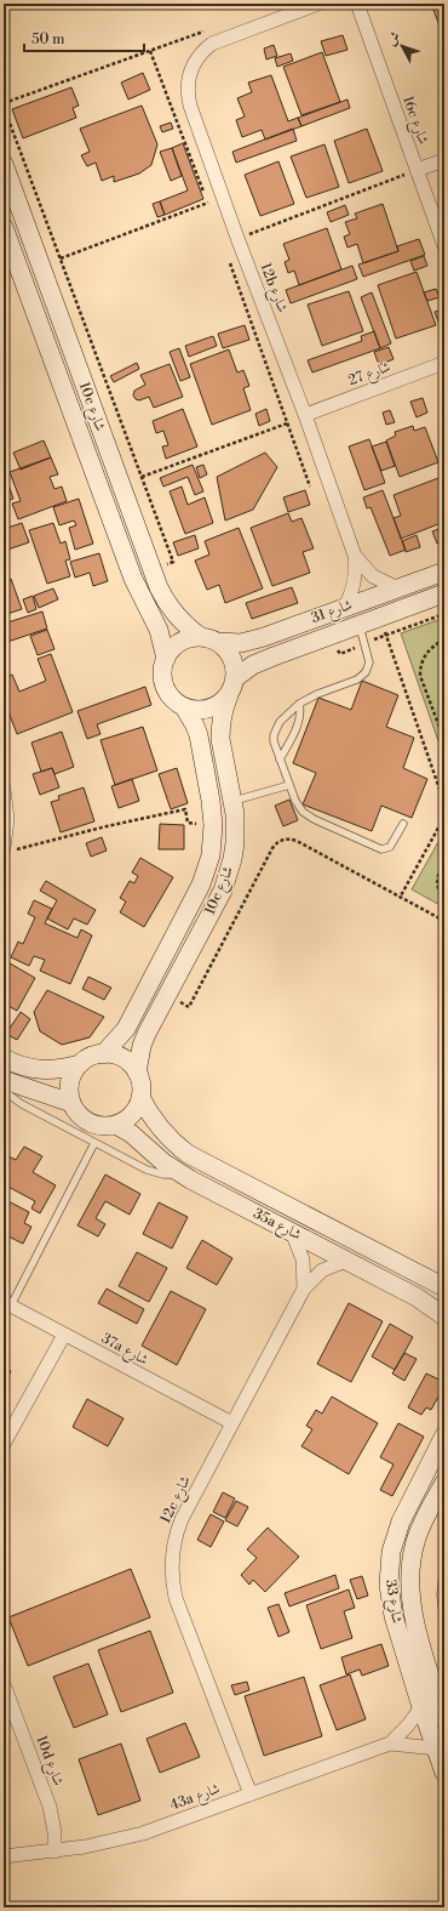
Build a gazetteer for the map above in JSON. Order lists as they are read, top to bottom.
{
  "streets": {
    "street": [
      "16c شارع",
      "12b شارع",
      "شارع 27",
      "10c شارع",
      "شارع 31",
      "35a شارع",
      "37a شارع",
      "12c شارع",
      "شارع 33",
      "10d شارع",
      "43a شارع"
    ]
  },
  "crossings": [
    ["12b شارع", "شارع 27"],
    ["12b شارع", "شارع 31"],
    ["10c شارع", "شارع 31"],
    ["10c شارع", "35a شارع"],
    ["35a شارع", "12c شارع"],
    ["37a شارع", "12c شارع"],
    ["12c شارع", "43a شارع"],
    ["شارع 33", "43a شارع"],
    ["10d شارع", "43a شارع"]
  ],
  "scale_bar": "50 m",
  "north": "top left"
}
